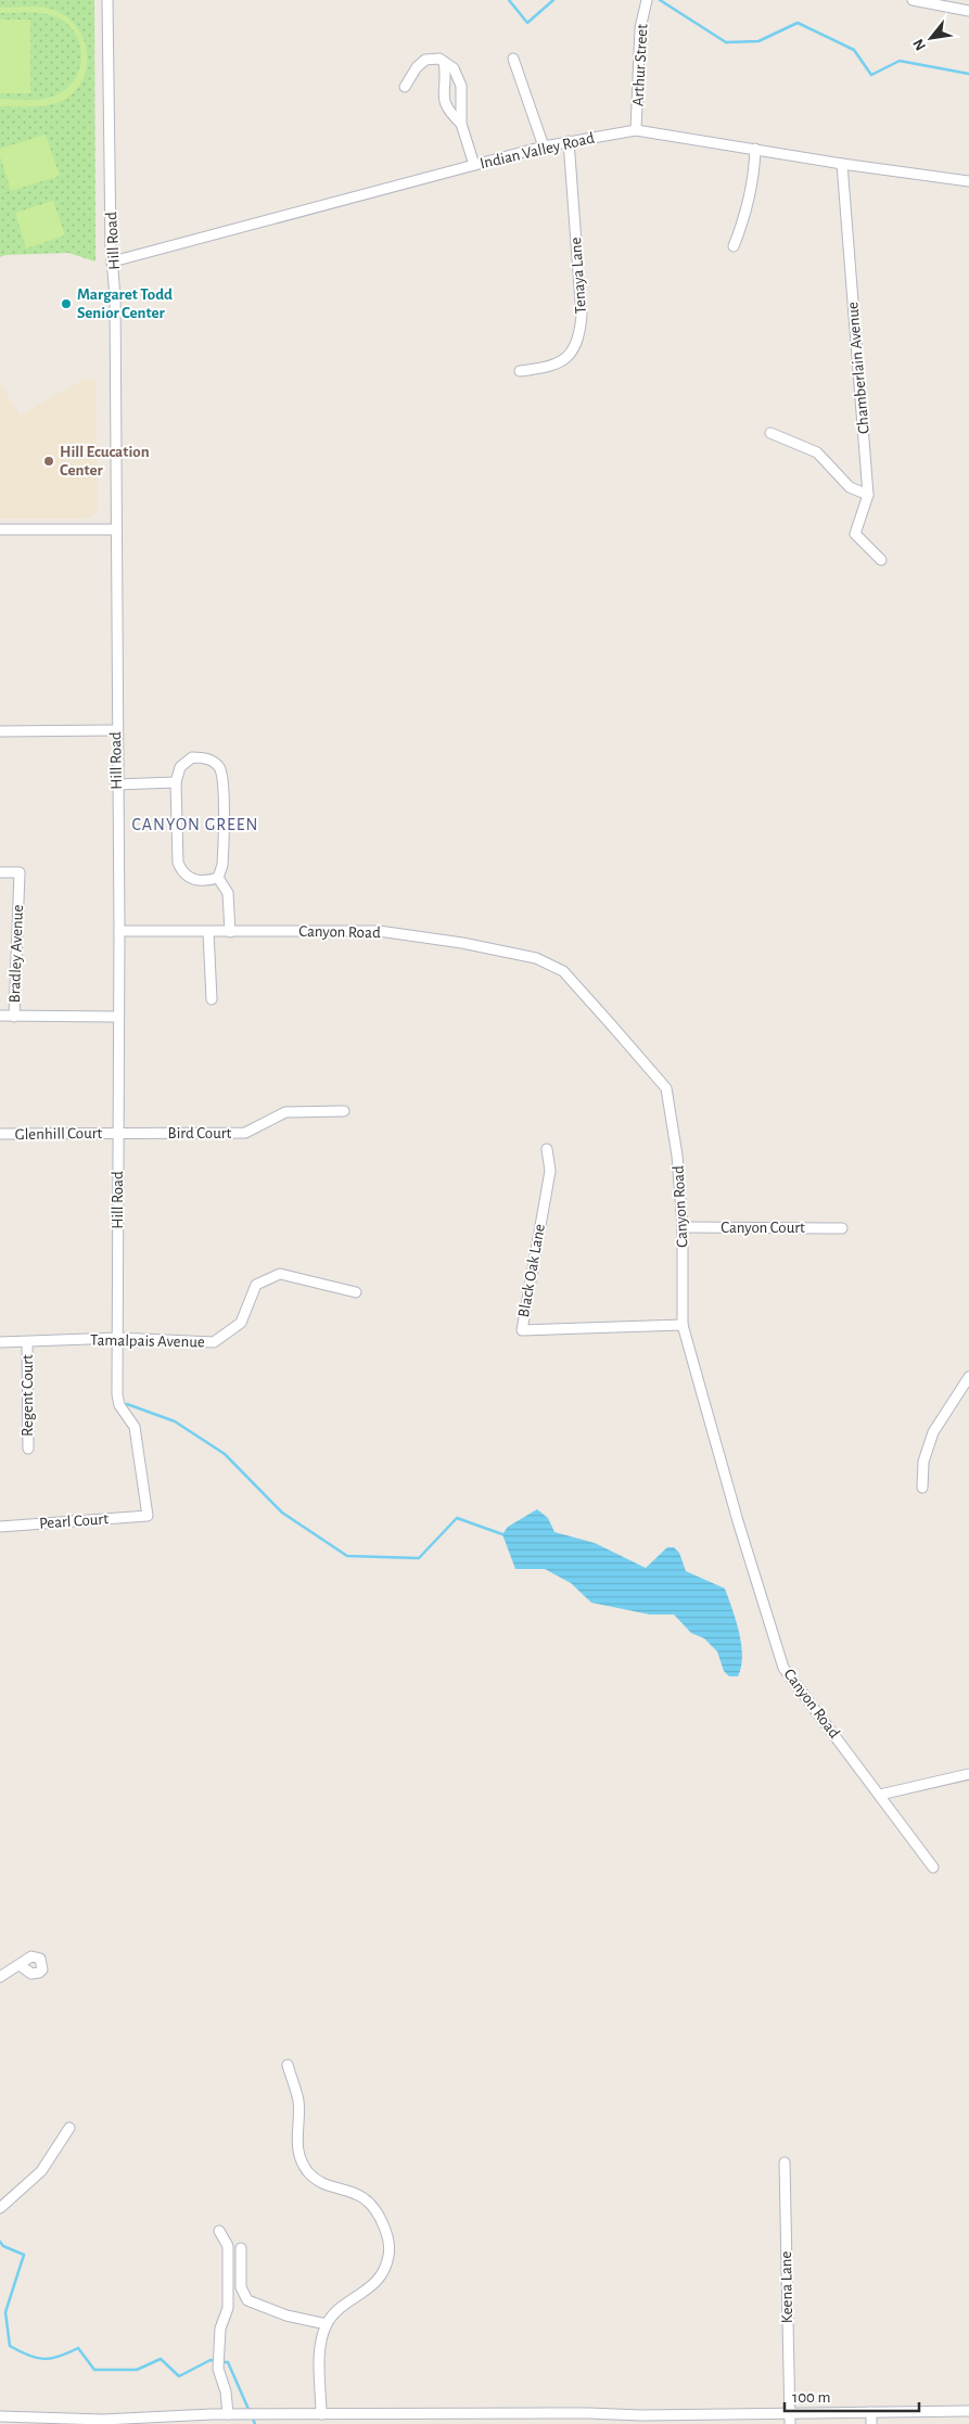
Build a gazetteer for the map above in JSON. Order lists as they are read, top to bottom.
{
  "streets": {
    "street": [
      "Arthur Street",
      "Indian Valley Road",
      "Hill Road",
      "Tenaya Lane",
      "Chamberlain Avenue",
      "Canyon Road",
      "Bradley Avenue",
      "Bird Court",
      "Glenhill Court",
      "Canyon Court",
      "Black Oak Lane",
      "Tamalpais Avenue",
      "Regent Court",
      "Pearl Court",
      "Keena Lane"
    ]
  },
  "crossings": [
    ["Arthur Street", "Indian Valley Road"],
    ["Indian Valley Road", "Hill Road"],
    ["Indian Valley Road", "Tenaya Lane"],
    ["Indian Valley Road", "Chamberlain Avenue"],
    ["Hill Road", "Canyon Road"],
    ["Hill Road", "Bradley Avenue"],
    ["Hill Road", "Bird Court"],
    ["Hill Road", "Glenhill Court"],
    ["Hill Road", "Tamalpais Avenue"],
    ["Hill Road", "Pearl Court"],
    ["Canyon Road", "Canyon Court"],
    ["Canyon Road", "Black Oak Lane"],
    ["Bird Court", "Glenhill Court"],
    ["Tamalpais Avenue", "Regent Court"]
  ],
  "districts": ["CANYON GREEN"],
  "places": ["Margaret Todd Senior Center", "Hill Ecucation Center"],
  "scale_bar": "100 m",
  "north": "bottom left"
}
